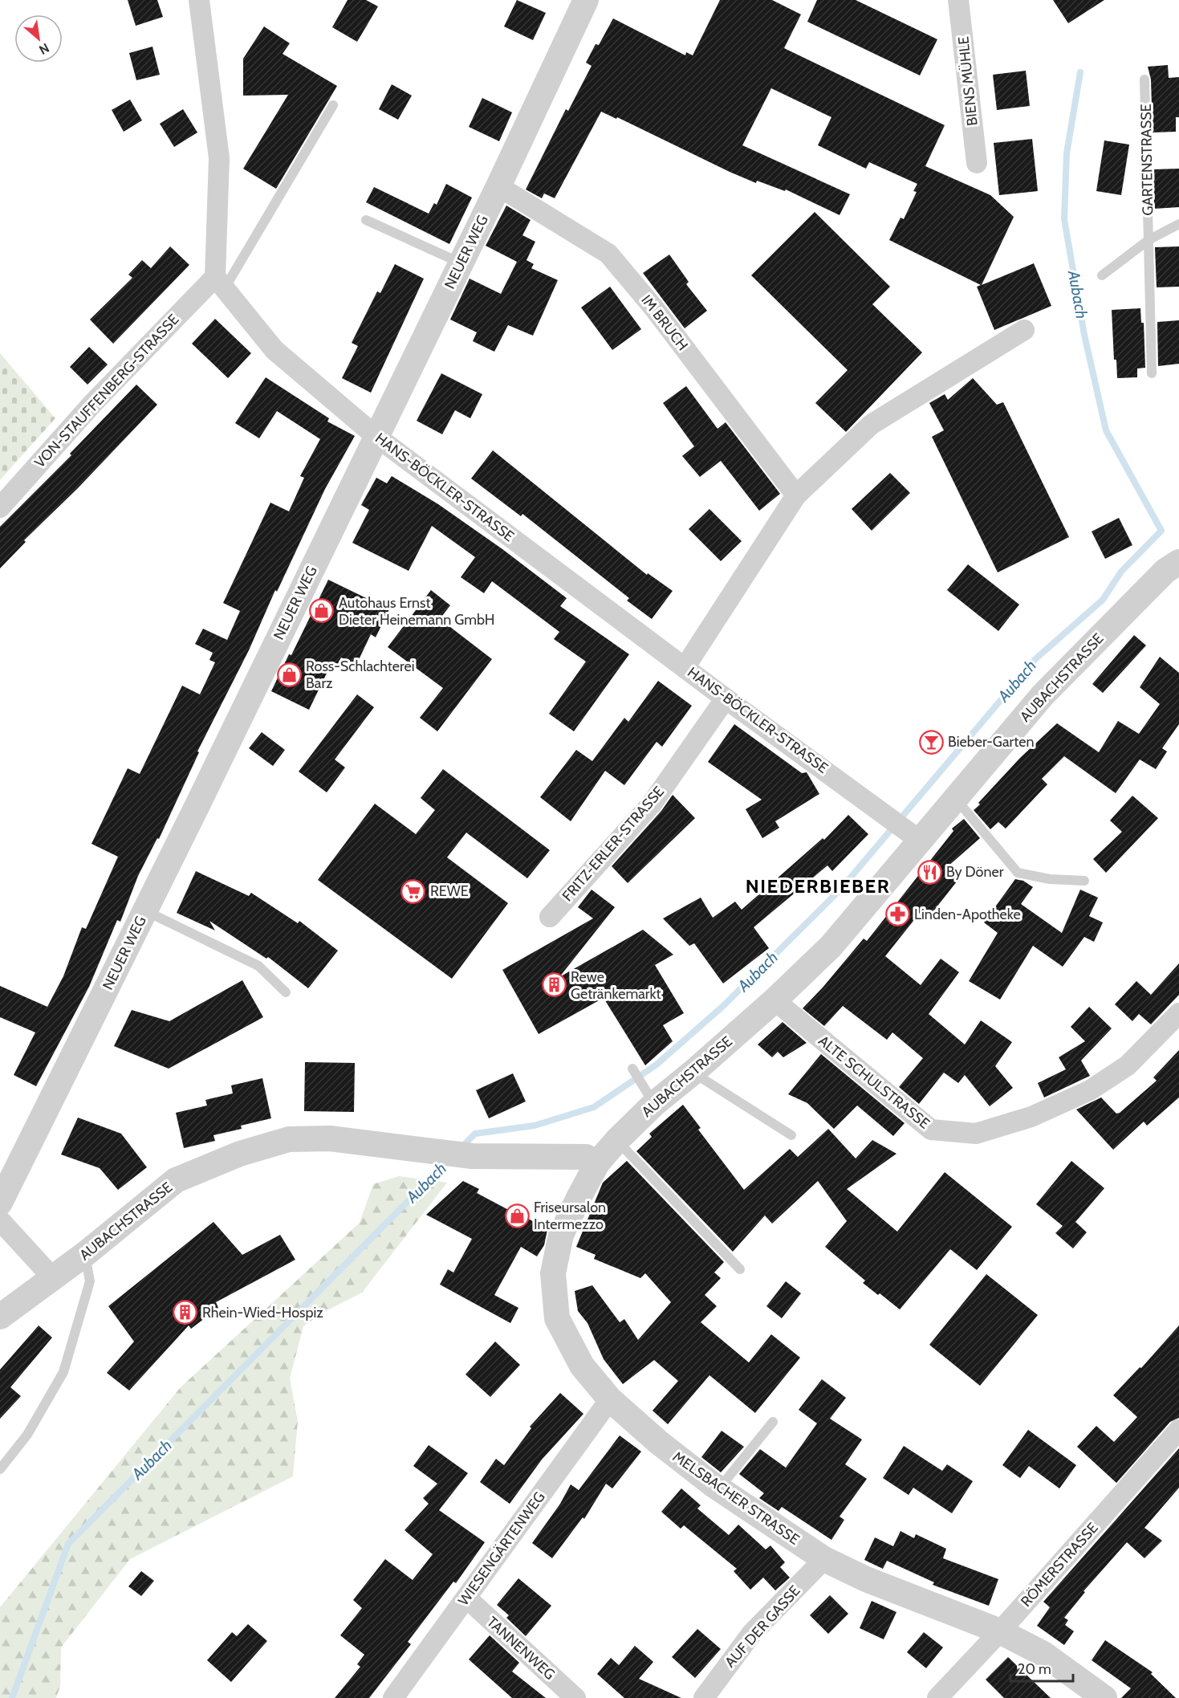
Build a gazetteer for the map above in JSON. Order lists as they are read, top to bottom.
{
  "streets": {
    "street": [
      "BIENS MÜHLE",
      "NEUER WEG",
      "IM BRUCH",
      "VON-STAUFFENBERG-STRASSE",
      "HANS-BÖCKLER-STRASSE",
      "AUBACHSTRASSE",
      "FRITZ-ERLER-STRASSE",
      "ALTE SCHULSTRASSE",
      "MELSBACHER STRASSE",
      "WIESENGÄRTENWEG",
      "RÖMERSTRASSE",
      "AUF DER GASSE",
      "TANNENWEG"
    ],
    "lane": ["GARTENSTRASSE"]
  },
  "crossings": [
    ["NEUER WEG", "IM BRUCH"],
    ["NEUER WEG", "HANS-BÖCKLER-STRASSE"],
    ["VON-STAUFFENBERG-STRASSE", "HANS-BÖCKLER-STRASSE"],
    ["HANS-BÖCKLER-STRASSE", "AUBACHSTRASSE"],
    ["HANS-BÖCKLER-STRASSE", "FRITZ-ERLER-STRASSE"],
    ["AUBACHSTRASSE", "ALTE SCHULSTRASSE"],
    ["AUBACHSTRASSE", "MELSBACHER STRASSE"],
    ["MELSBACHER STRASSE", "WIESENGÄRTENWEG"],
    ["MELSBACHER STRASSE", "RÖMERSTRASSE"],
    ["MELSBACHER STRASSE", "AUF DER GASSE"],
    ["WIESENGÄRTENWEG", "TANNENWEG"]
  ],
  "districts": ["NIEDERBIEBER"],
  "water": ["Aubach"],
  "places": {
    "shop": ["Autohaus Ernst Dieter Heinemann GmbH", "Ross-Schlachterei Barz", "Friseursalon Intermezzo"],
    "bar": ["Bieber-Garten"],
    "restaurant": ["By Döner"],
    "supermarket": ["REWE"],
    "pharmacy": ["Linden-Apotheke"],
    "building": ["Rewe Getränkemarkt", "Rhein-Wied-Hospiz"]
  },
  "scale_bar": "20 m",
  "north": "bottom right"
}
